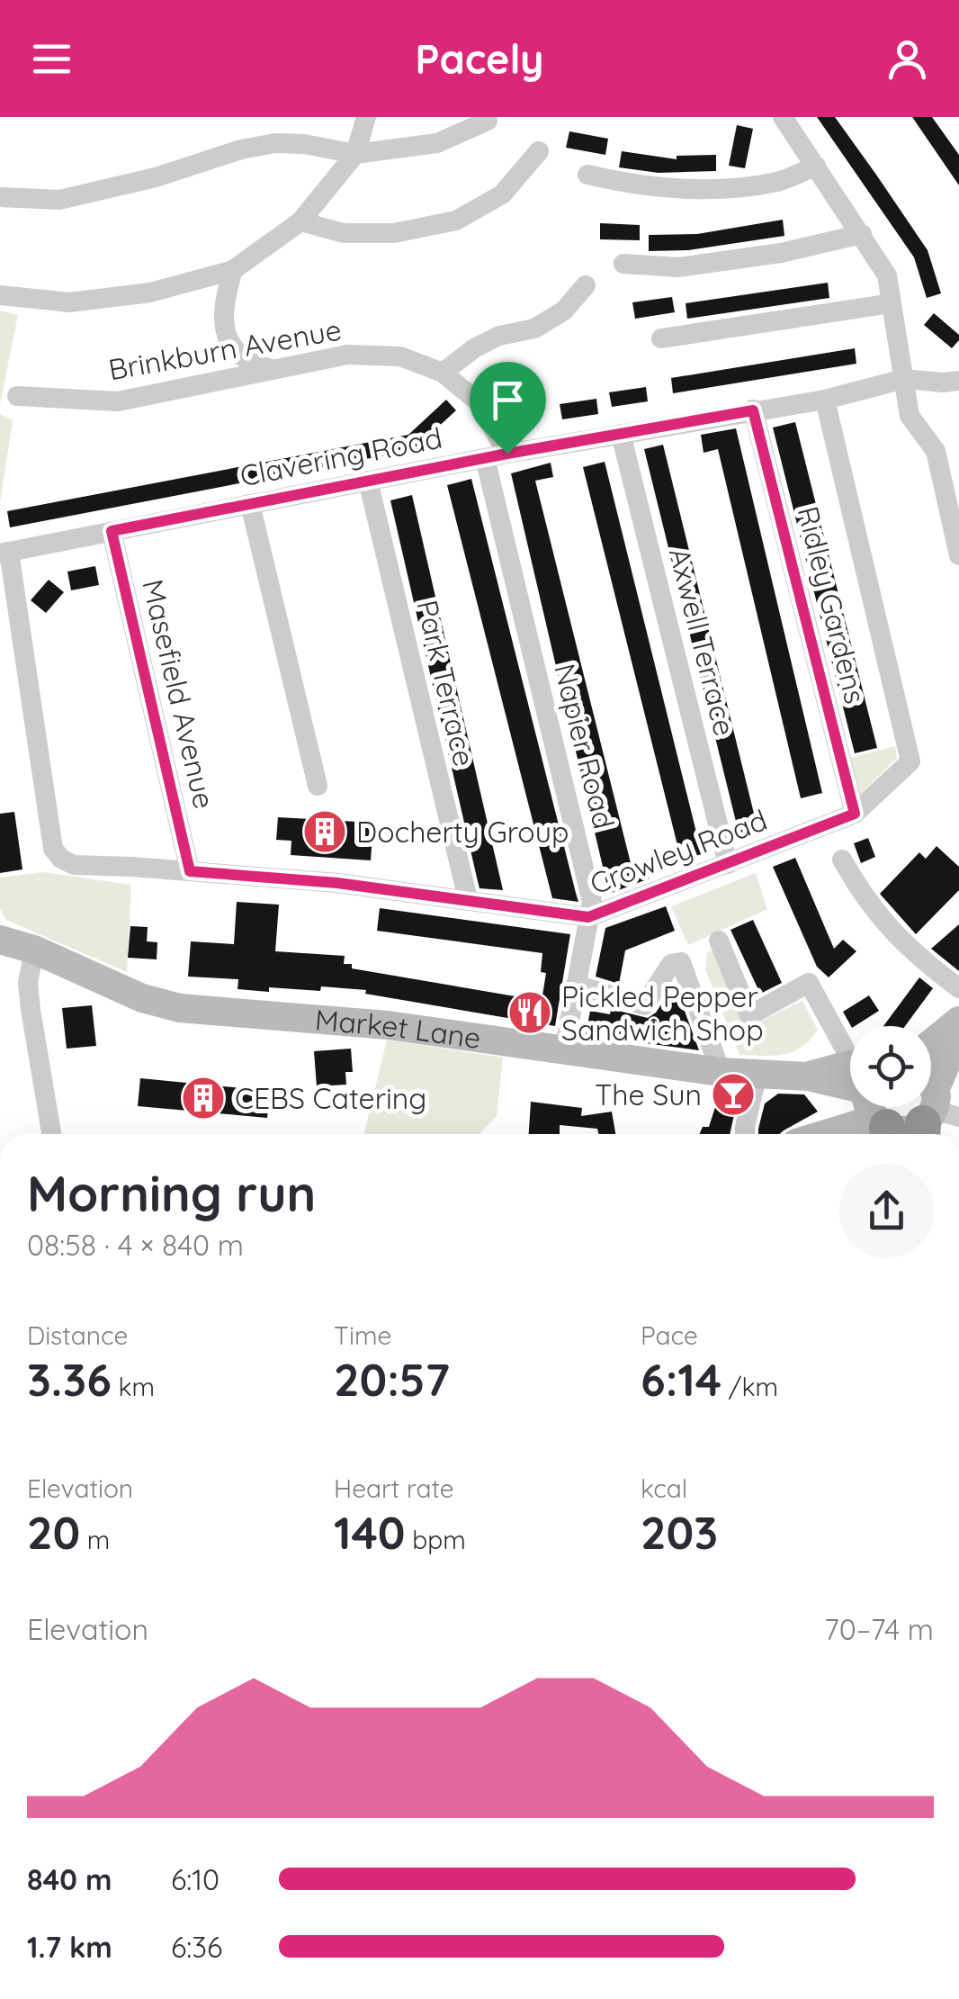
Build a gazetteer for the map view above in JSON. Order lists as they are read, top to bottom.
{
  "streets": {
    "street": [
      "Brinkburn Avenue",
      "Clavering Road",
      "Ridley Gardens",
      "Axwell Terrace",
      "Park Terrace",
      "Masefield Avenue",
      "Napier Road",
      "Crowley Road",
      "Market Lane"
    ]
  },
  "crossings": [
    ["Brinkburn Avenue", "Clavering Road"],
    ["Clavering Road", "Ridley Gardens"],
    ["Clavering Road", "Axwell Terrace"],
    ["Clavering Road", "Park Terrace"],
    ["Clavering Road", "Masefield Avenue"],
    ["Clavering Road", "Napier Road"],
    ["Clavering Road", "Crowley Road"],
    ["Ridley Gardens", "Crowley Road"],
    ["Axwell Terrace", "Crowley Road"],
    ["Park Terrace", "Crowley Road"],
    ["Masefield Avenue", "Crowley Road"],
    ["Napier Road", "Crowley Road"],
    ["Napier Road", "Market Lane"]
  ],
  "places": {
    "building": ["Docherty Group", "CEBS Catering"],
    "restaurant": ["Pickled Pepper Sandwich Shop"],
    "bar": ["The Sun"]
  },
  "page": {
    "header": "Pacely",
    "heading": ["Morning run", "08:58 · 4 × 840 m"],
    "stats": [
      ["Distance", "3.36 km"],
      ["Time", "20:57"],
      ["Pace", "6:14 /km"],
      ["Elevation", "20 m"],
      ["Heart rate", "140 bpm"],
      ["kcal", "203"]
    ],
    "chart": ["Elevation", "70–74 m"],
    "list": [
      {
        "name": "840 m",
        "note": "6:10"
      },
      {
        "name": "1.7 km",
        "note": "6:36"
      }
    ]
  }
}
